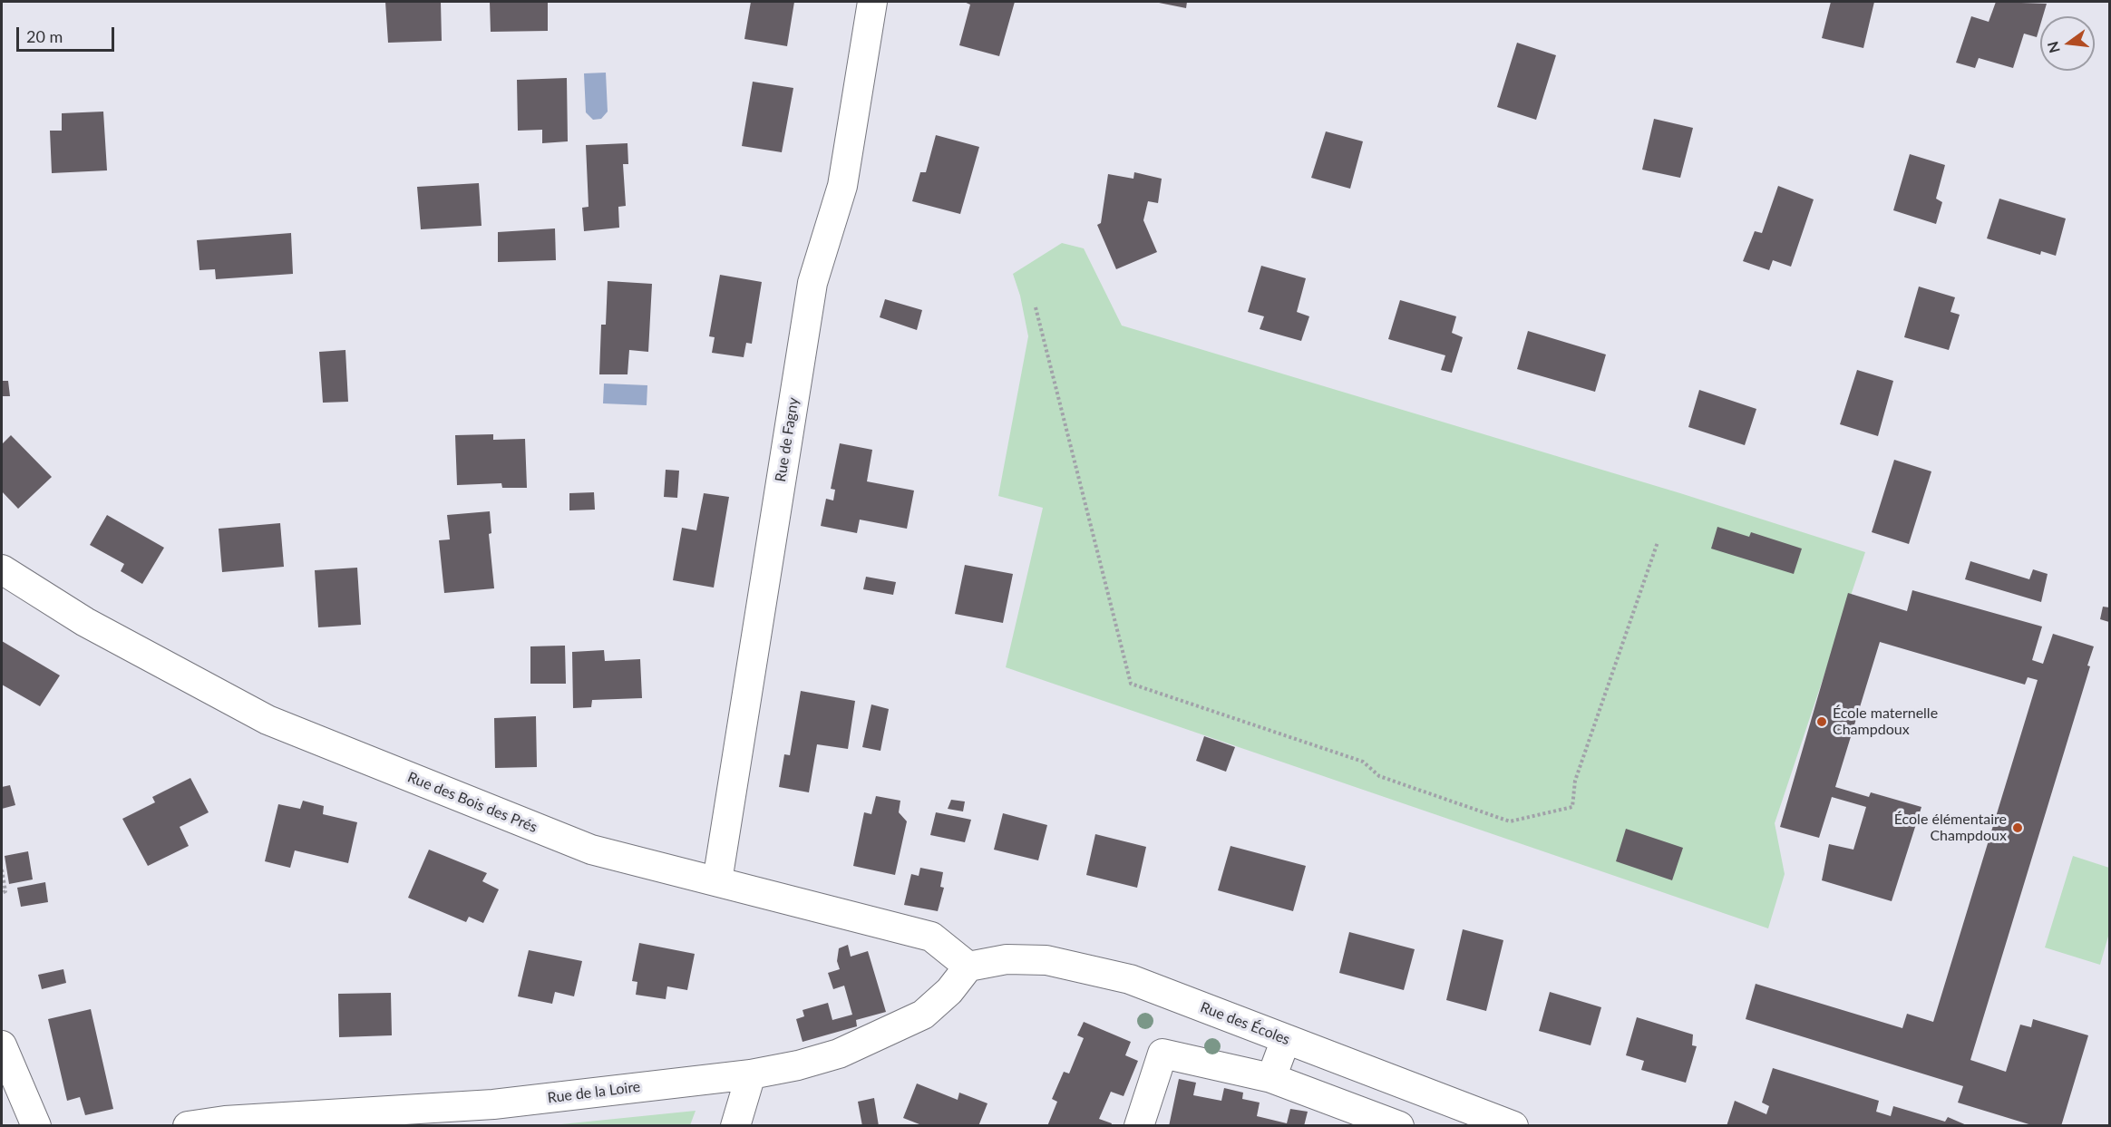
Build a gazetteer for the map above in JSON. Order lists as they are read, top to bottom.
{
  "streets": {
    "street": [
      "Rue de Fagny",
      "Rue des Bois des Prés",
      "Rue des Écoles",
      "Rue de la Loire"
    ]
  },
  "crossings": [
    ["Rue de Fagny", "Rue des Bois des Prés"],
    ["Rue des Bois des Prés", "Rue des Écoles"],
    ["Rue des Bois des Prés", "Rue de la Loire"],
    ["Rue des Écoles", "Rue de la Loire"]
  ],
  "places": ["École maternelle Champdoux", "École élémentaire Champdoux"],
  "scale_bar": "20 m",
  "north": "left"
}
